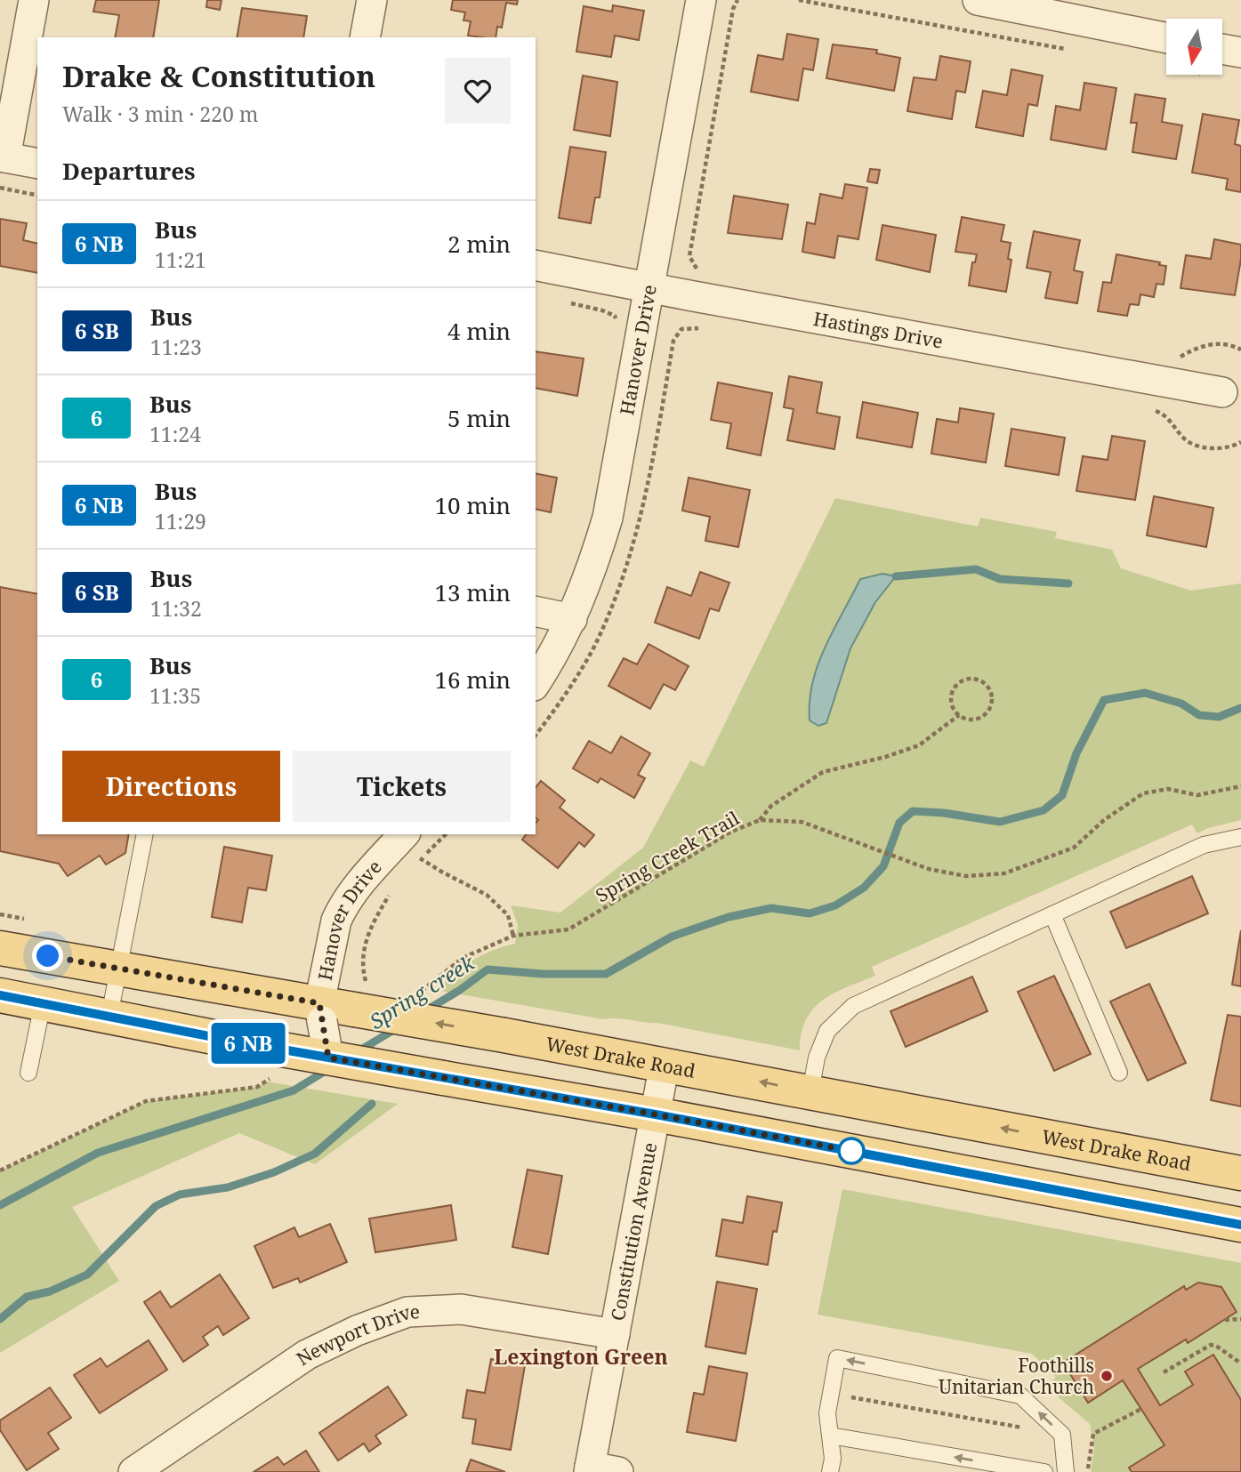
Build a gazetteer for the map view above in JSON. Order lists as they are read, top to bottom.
{
  "streets": {
    "main road": ["West Drake Road"],
    "street": [
      "Hastings Drive",
      "Hanover Drive",
      "Constitution Avenue",
      "Newport Drive"
    ],
    "path": ["Spring Creek Trail"]
  },
  "crossings": [
    ["Hastings Drive", "Hanover Drive"],
    ["Hanover Drive", "West Drake Road"],
    ["West Drake Road", "Constitution Avenue"],
    ["Constitution Avenue", "Newport Drive"]
  ],
  "districts": ["Lexington Green"],
  "water": ["Spring creek"],
  "places": ["Foothills Unitarian Church"],
  "north": "bottom",
  "page": {
    "on_map": "6 NB",
    "heading": [
      ["Drake & Constitution", "Walk · 3 min · 220 m"],
      "Departures"
    ],
    "list": [
      {
        "mark": "6 NB",
        "name": "Bus",
        "note": "11:21",
        "value": "2 min"
      },
      {
        "mark": "6 SB",
        "name": "Bus",
        "note": "11:23",
        "value": "4 min"
      },
      {
        "mark": "6",
        "name": "Bus",
        "note": "11:24",
        "value": "5 min"
      },
      {
        "mark": "6 NB",
        "name": "Bus",
        "note": "11:29",
        "value": "10 min"
      },
      {
        "mark": "6 SB",
        "name": "Bus",
        "note": "11:32",
        "value": "13 min"
      },
      {
        "mark": "6",
        "name": "Bus",
        "note": "11:35",
        "value": "16 min"
      }
    ],
    "buttons": ["Directions", "Tickets"]
  }
}
